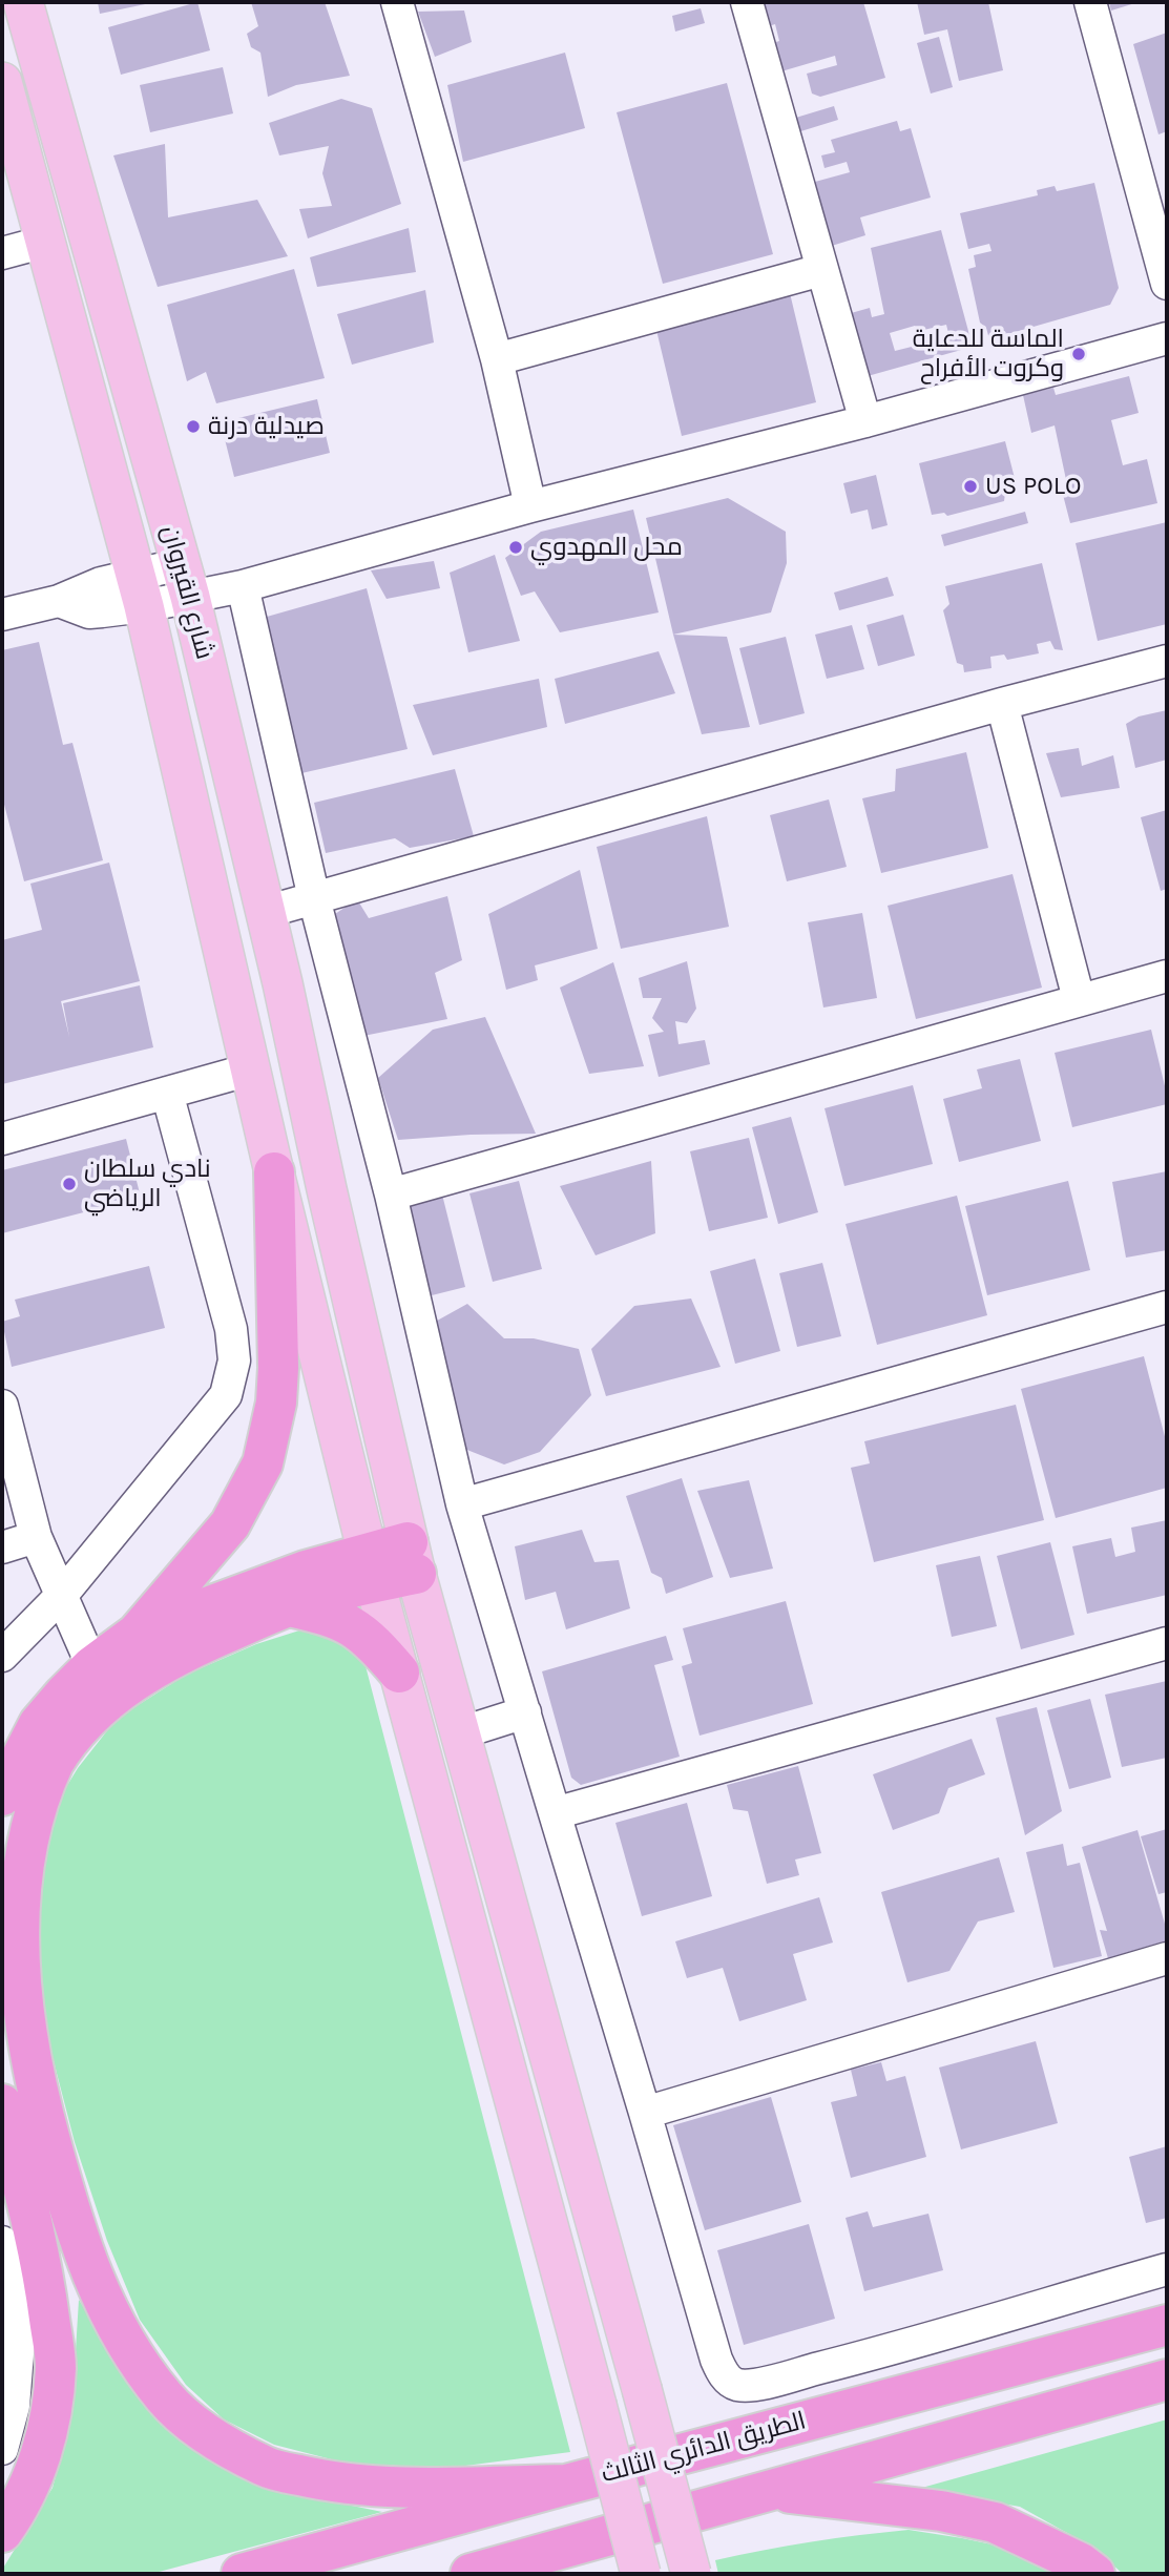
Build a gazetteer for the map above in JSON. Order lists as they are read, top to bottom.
{
  "streets": {
    "highway": ["الطريق الدائري الثالث"],
    "main road": ["شارع القيروان"]
  },
  "places": [
    "الماسة للدعاية وكروت الأفراح",
    "صيدلية درنة",
    "US POLO",
    "محل المهدوي",
    "نادي سلطان الرياضي"
  ]
}
